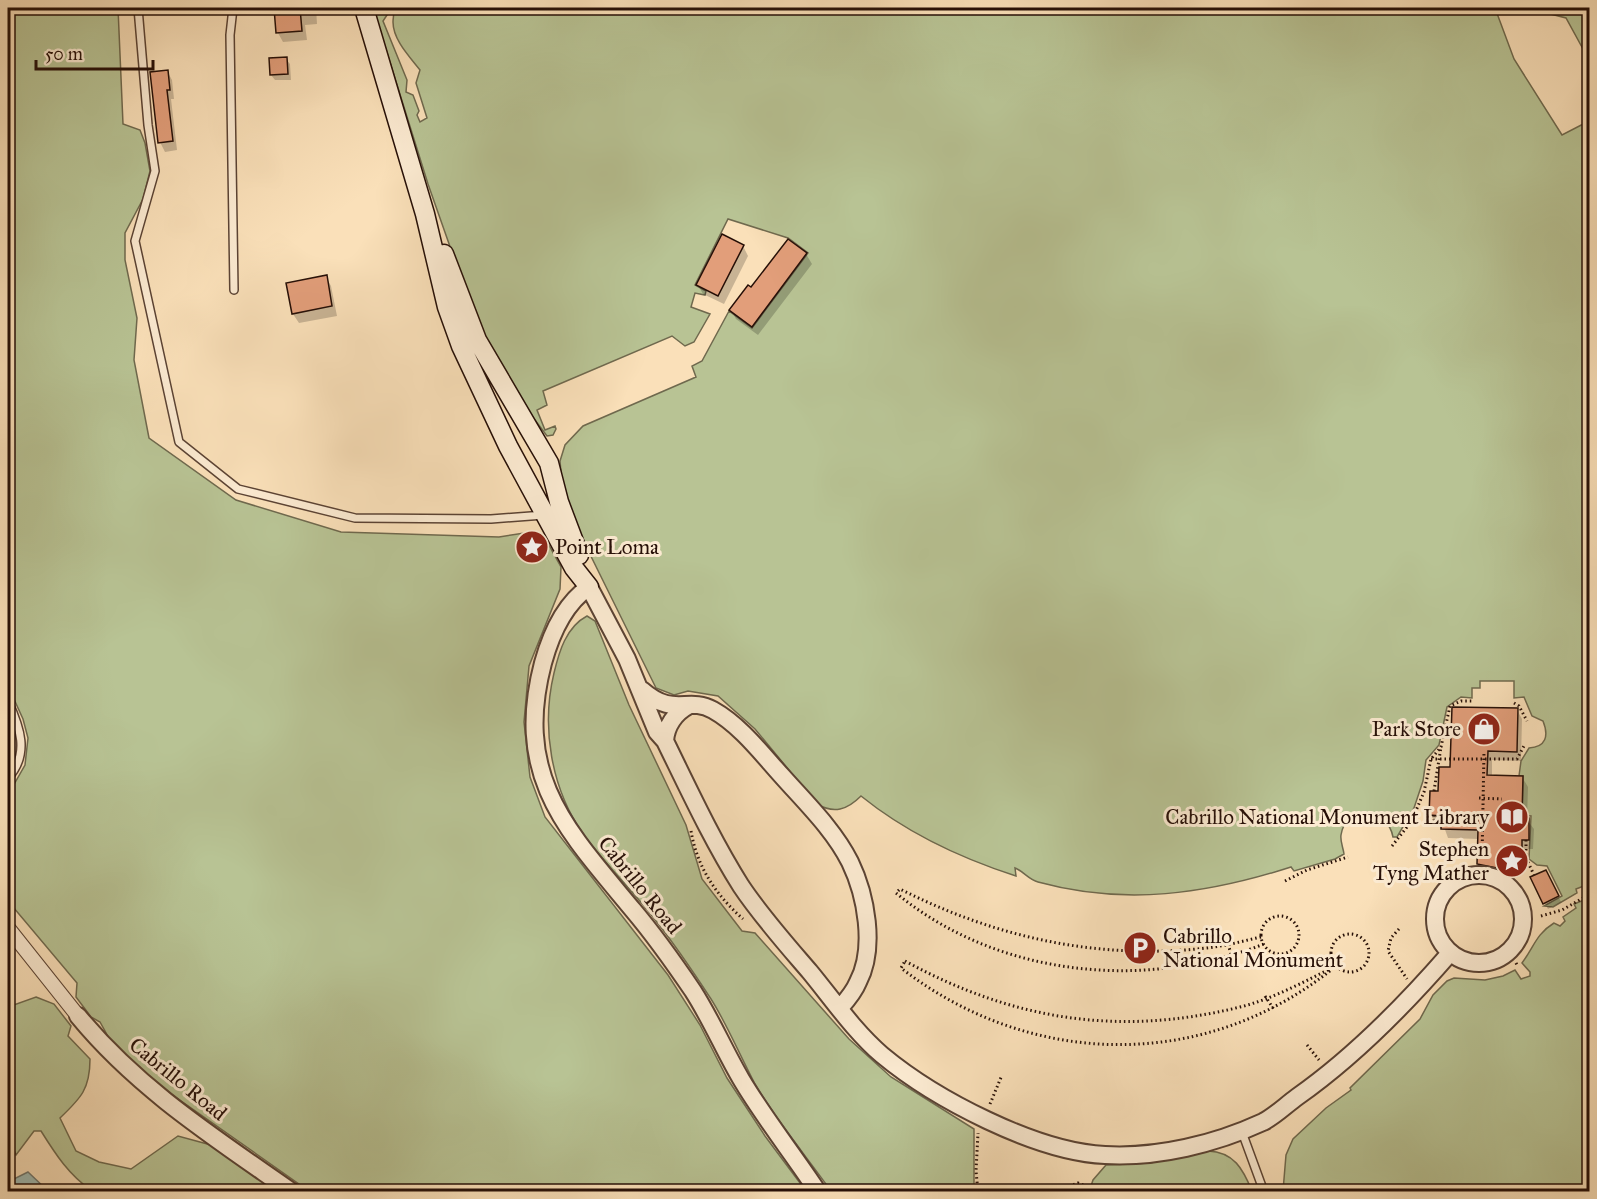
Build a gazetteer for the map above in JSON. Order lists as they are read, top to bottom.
{
  "streets": {
    "street": ["Cabrillo Road"]
  },
  "places": {
    "place": ["Point Loma", "Stephen Tyng Mather"],
    "shop": ["Park Store"],
    "library": ["Cabrillo National Monument Library"],
    "parking": ["Cabrillo National Monument"]
  },
  "scale_bar": "50 m"
}
